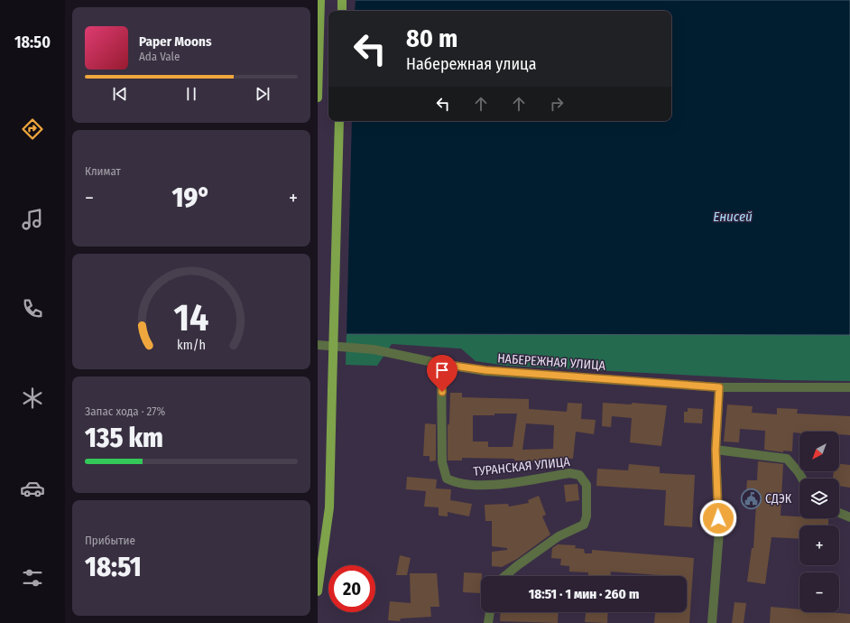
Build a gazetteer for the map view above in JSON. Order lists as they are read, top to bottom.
{
  "streets": {
    "street": ["НАБЕРЕЖНАЯ УЛИЦА", "ТУРАНСКАЯ УЛИЦА"]
  },
  "crossings": [
    ["НАБЕРЕЖНАЯ УЛИЦА", "ТУРАНСКАЯ УЛИЦА"]
  ],
  "water": ["Енисей"],
  "places": {
    "public building": ["СДЭК"]
  },
  "north": "bottom left",
  "page": {
    "tabs": "18:50",
    "turn": ["80 m", "Набережная улица"],
    "song": ["Paper Moons", "Ada Vale"],
    "tile": [
      "Климат",
      ["Запас хода · 27%", "135 km"],
      ["Прибытие", "18:51"]
    ],
    "heat": ["−", "19°", "+"],
    "map_buttons": ["+", "−"],
    "limit": "20",
    "trip": "18:51 · 1 мин · 260 m",
    "gauge": ["14", "km/h"]
  }
}
